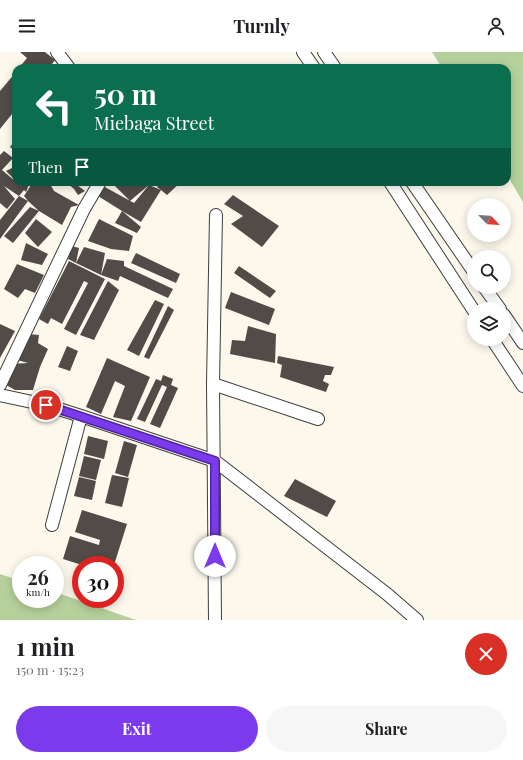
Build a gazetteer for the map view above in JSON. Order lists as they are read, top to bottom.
{
  "north": "bottom right",
  "page": {
    "header": "Turnly",
    "turn": ["50 m", "Miebaga Street"],
    "then": "Then",
    "speed": "26 km/h",
    "limit": "30",
    "heading": ["1 min", "150 m · 15:23"],
    "buttons": ["Exit", "Share"]
  }
}
